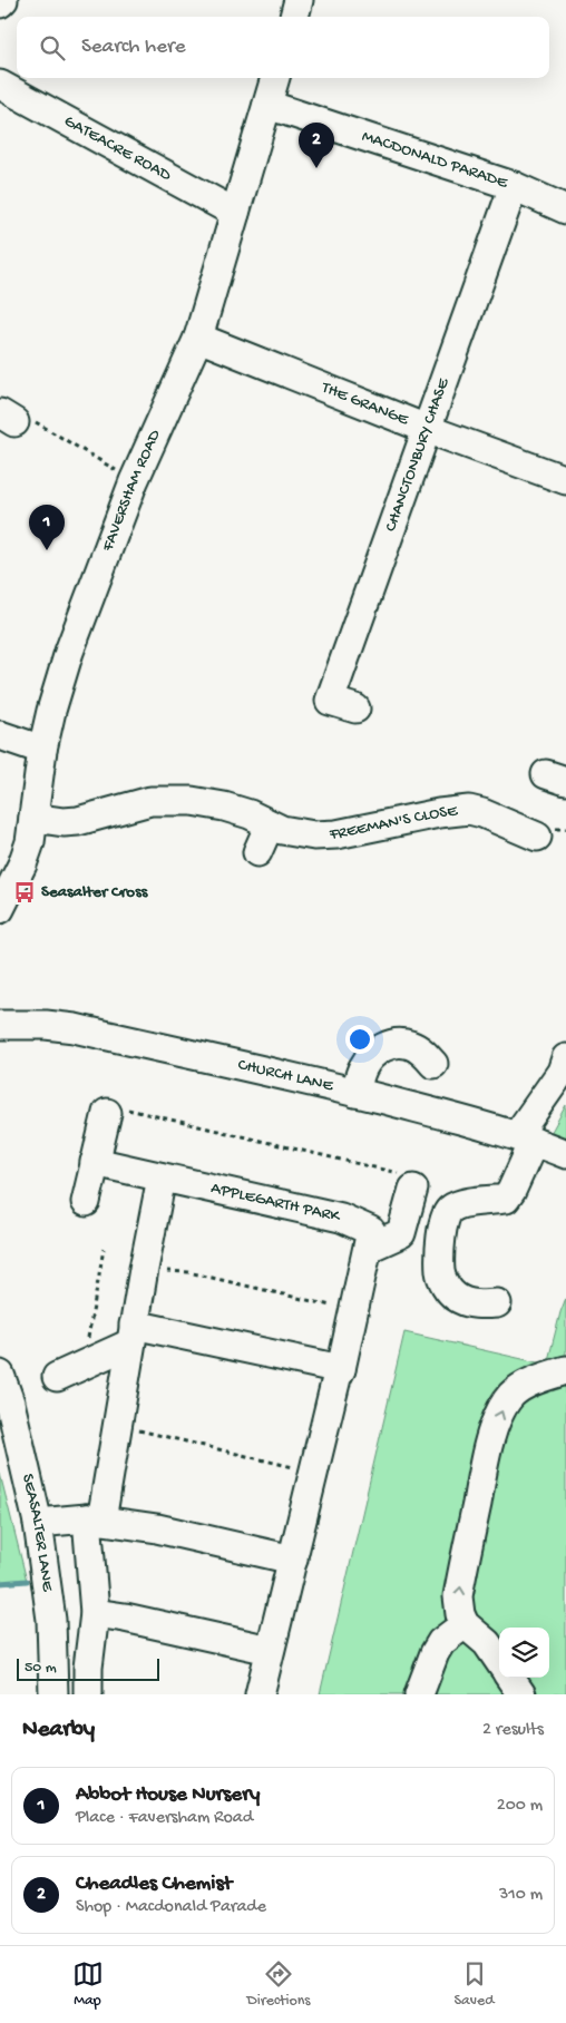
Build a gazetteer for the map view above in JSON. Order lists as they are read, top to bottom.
{
  "streets": {
    "street": [
      "GATEACRE ROAD",
      "MACDONALD PARADE",
      "THE GRANGE",
      "CHANCTONBURY CHASE",
      "FAVERSHAM ROAD",
      "FREEMAN'S CLOSE",
      "CHURCH LANE",
      "APPLEGARTH PARK",
      "SEASALTER LANE"
    ]
  },
  "crossings": [
    ["GATEACRE ROAD", "FAVERSHAM ROAD"],
    ["MACDONALD PARADE", "CHANCTONBURY CHASE"],
    ["MACDONALD PARADE", "FAVERSHAM ROAD"],
    ["THE GRANGE", "CHANCTONBURY CHASE"],
    ["THE GRANGE", "FAVERSHAM ROAD"],
    ["FAVERSHAM ROAD", "FREEMAN'S CLOSE"]
  ],
  "places": {
    "bus stop": ["Seasalter Cross"]
  },
  "scale_bar": "50 m",
  "page": {
    "search": "Search here",
    "pins": ["2", "1"],
    "scale": "50 m",
    "heading": ["Nearby", "2 results"],
    "list": [
      {
        "mark": "1",
        "name": "Abbot House Nursery",
        "note": "Place · Faversham Road",
        "value": "200 m"
      },
      {
        "mark": "2",
        "name": "Cheadles Chemist",
        "note": "Shop · Macdonald Parade",
        "value": "310 m"
      }
    ],
    "nav": ["Map", "Directions", "Saved"]
  }
}
